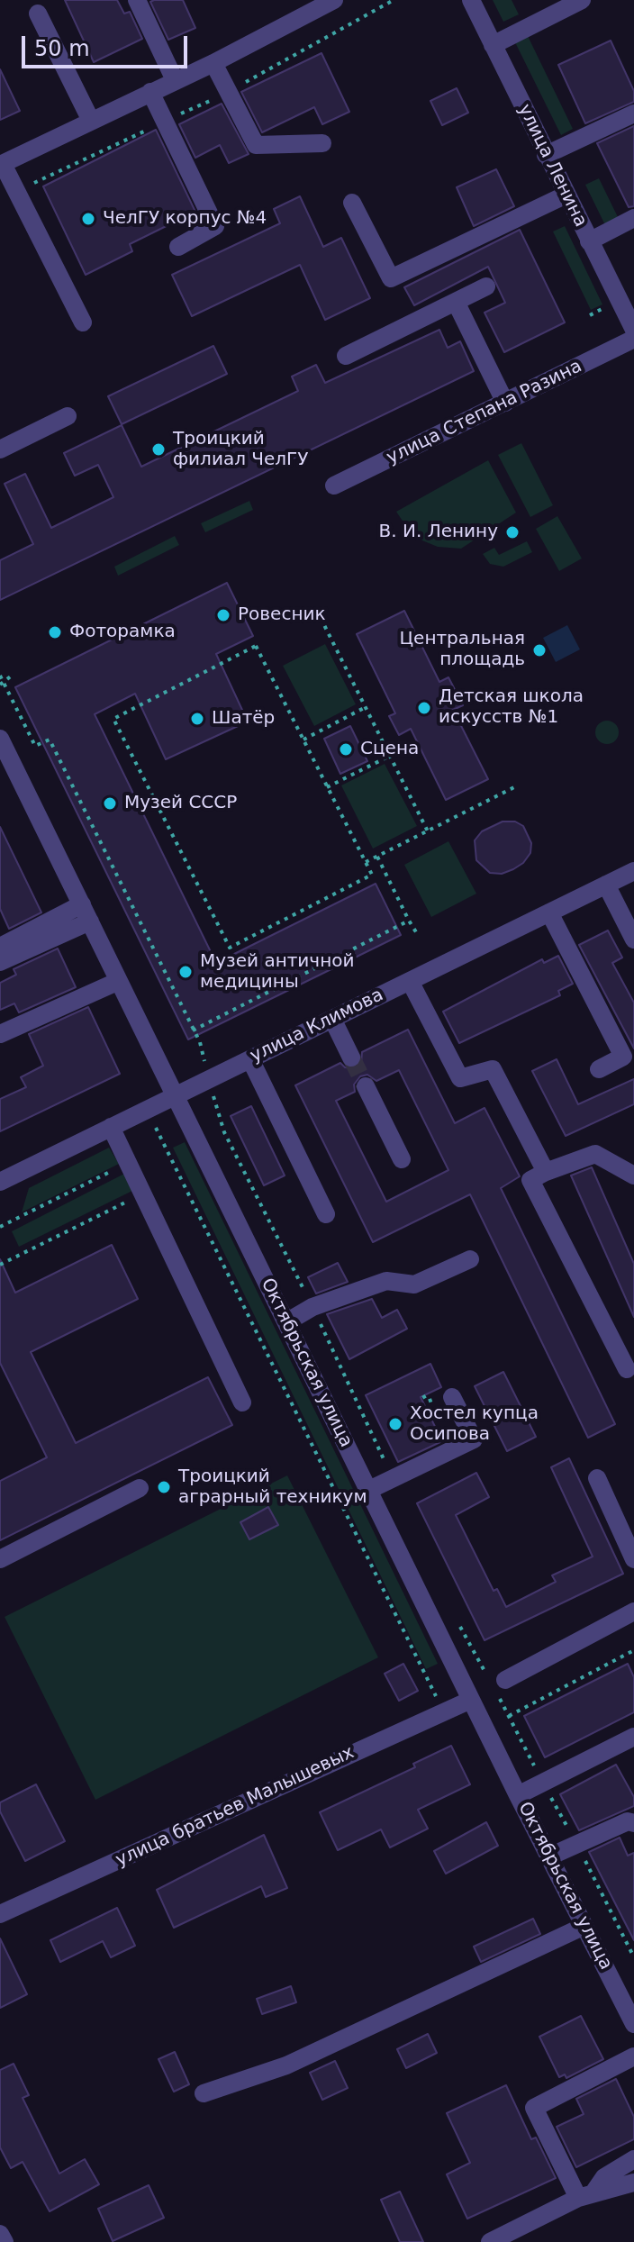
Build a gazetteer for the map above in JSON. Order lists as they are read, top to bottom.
{
  "streets": {
    "street": [
      "улица Ленина",
      "улица Степана Разина",
      "улица Климова",
      "Октябрьская улица",
      "улица братьев Малышевых"
    ]
  },
  "crossings": [
    ["улица Климова", "Октябрьская улица"],
    ["Октябрьская улица", "улица братьев Малышевых"]
  ],
  "places": [
    "ЧелГУ корпус №4",
    "Троицкий филиал ЧелГУ",
    "В. И. Ленину",
    "Ровесник",
    "Фоторамка",
    "Центральная площадь",
    "Детская школа искусств №1",
    "Шатёр",
    "Сцена",
    "Музей СССР",
    "Музей античной медицины",
    "Хостел купца Осипова",
    "Троицкий аграрный техникум"
  ],
  "scale_bar": "50 m"
}
